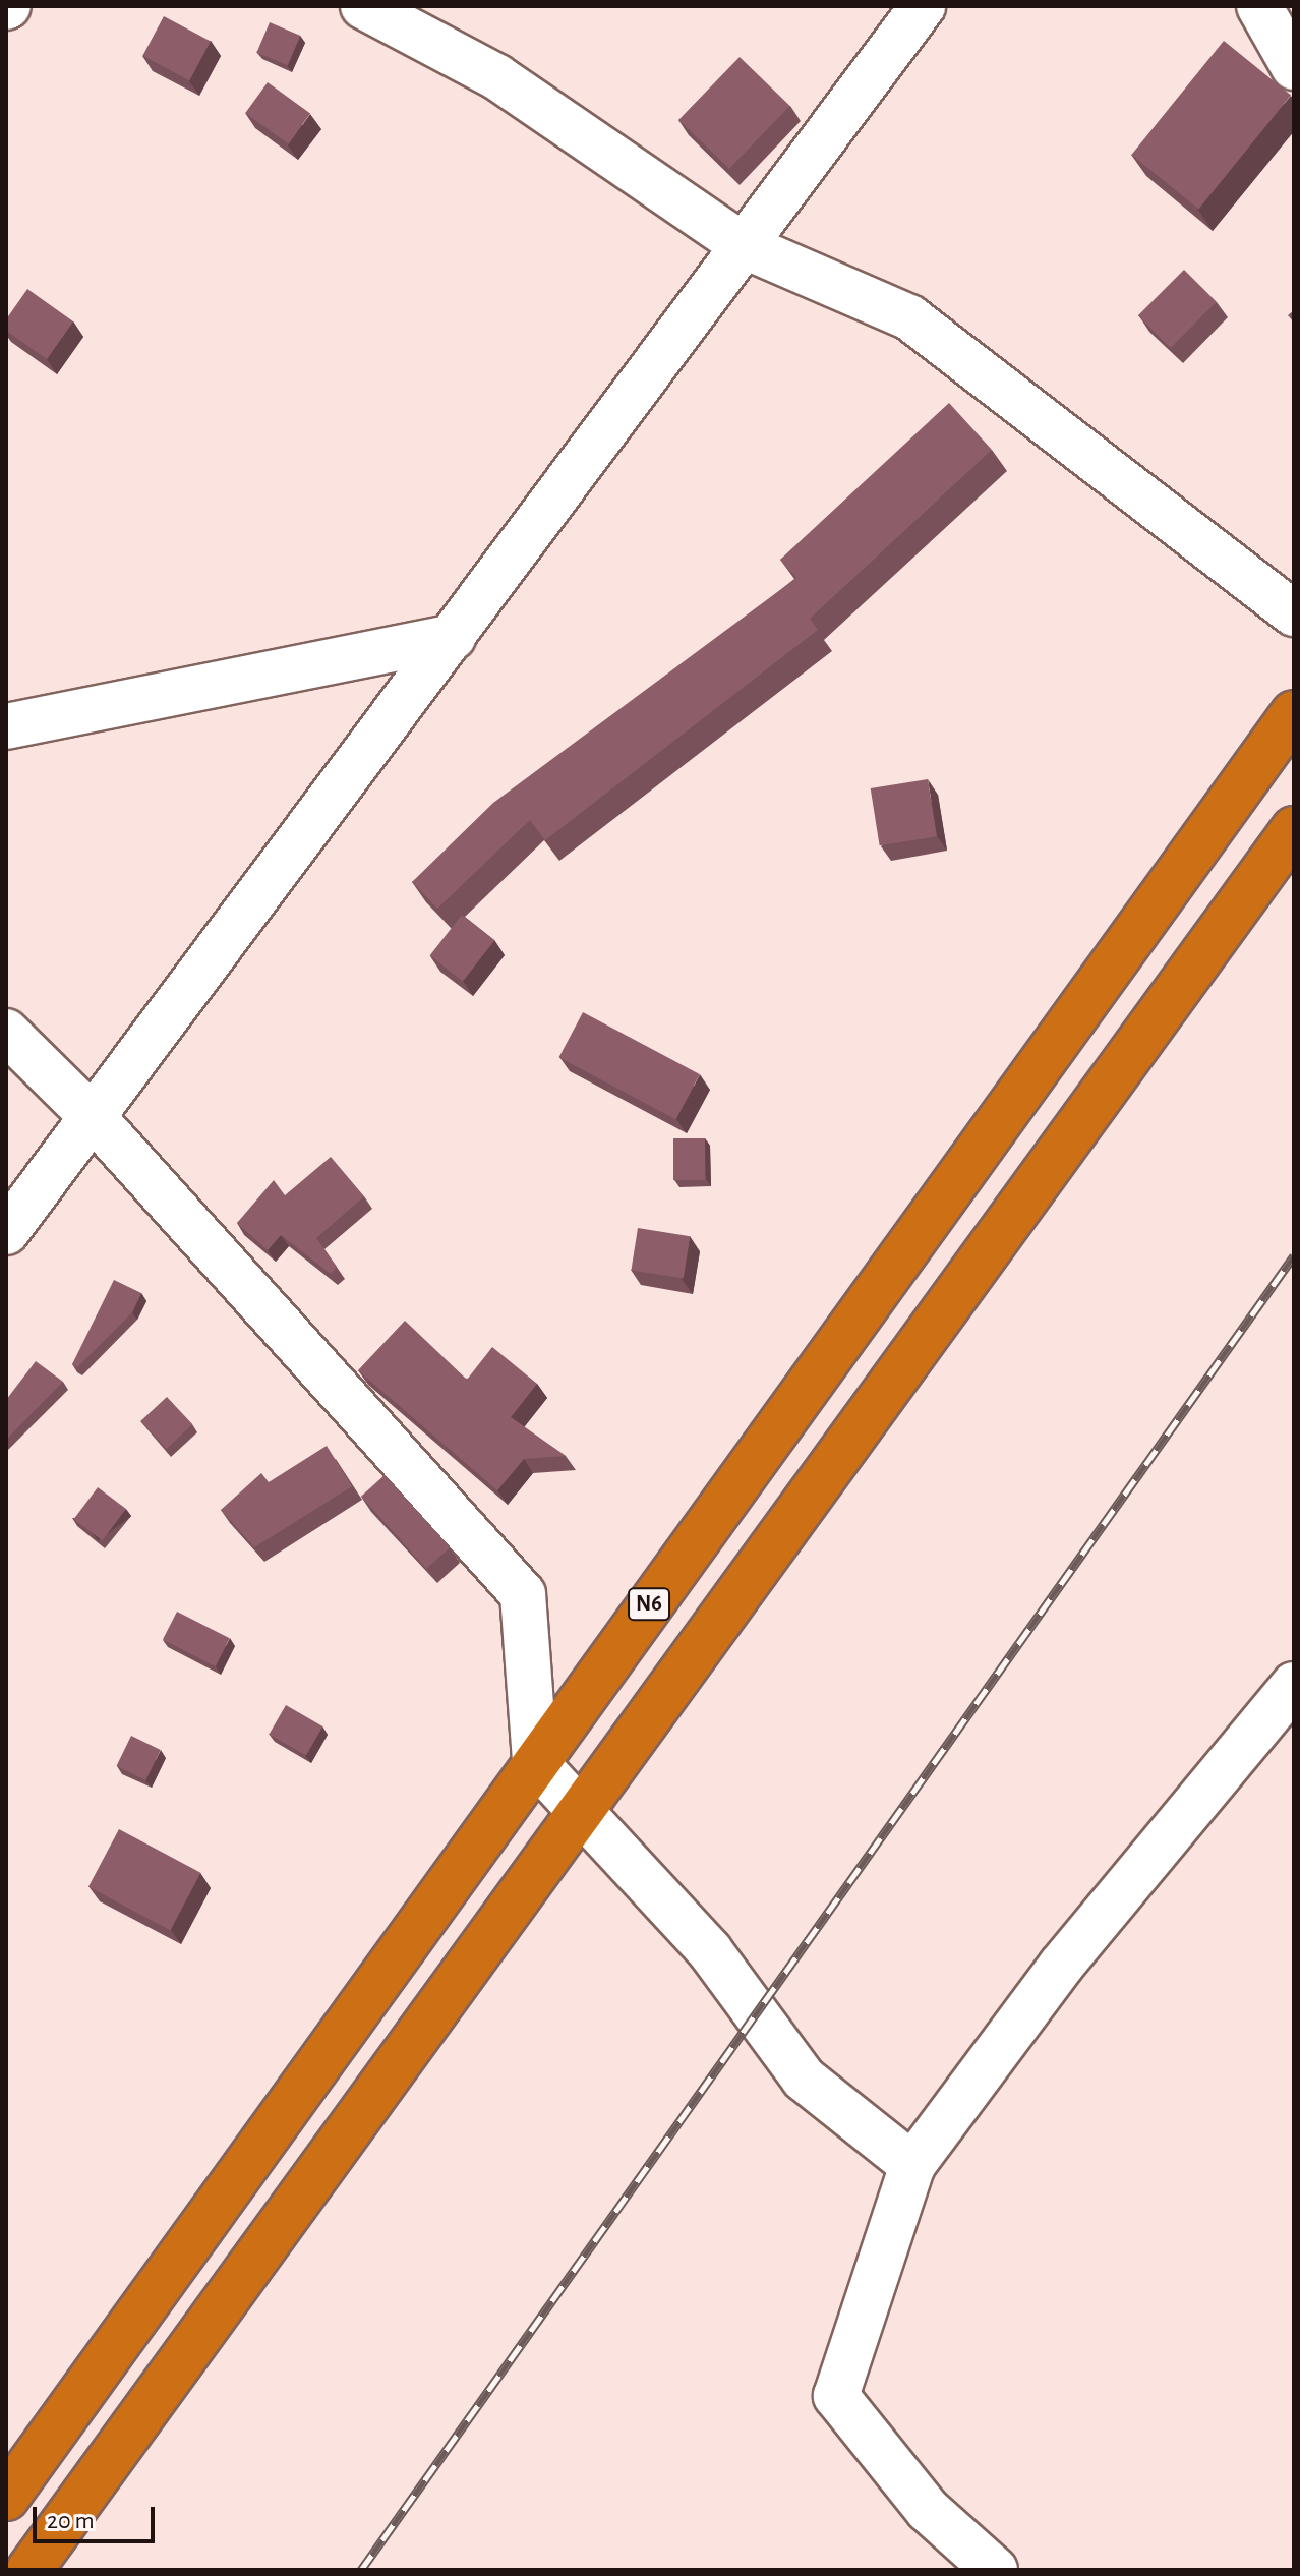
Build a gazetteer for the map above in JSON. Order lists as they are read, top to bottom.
{
  "streets": {
    "highway": ["N6"]
  },
  "scale_bar": "20 m"
}
